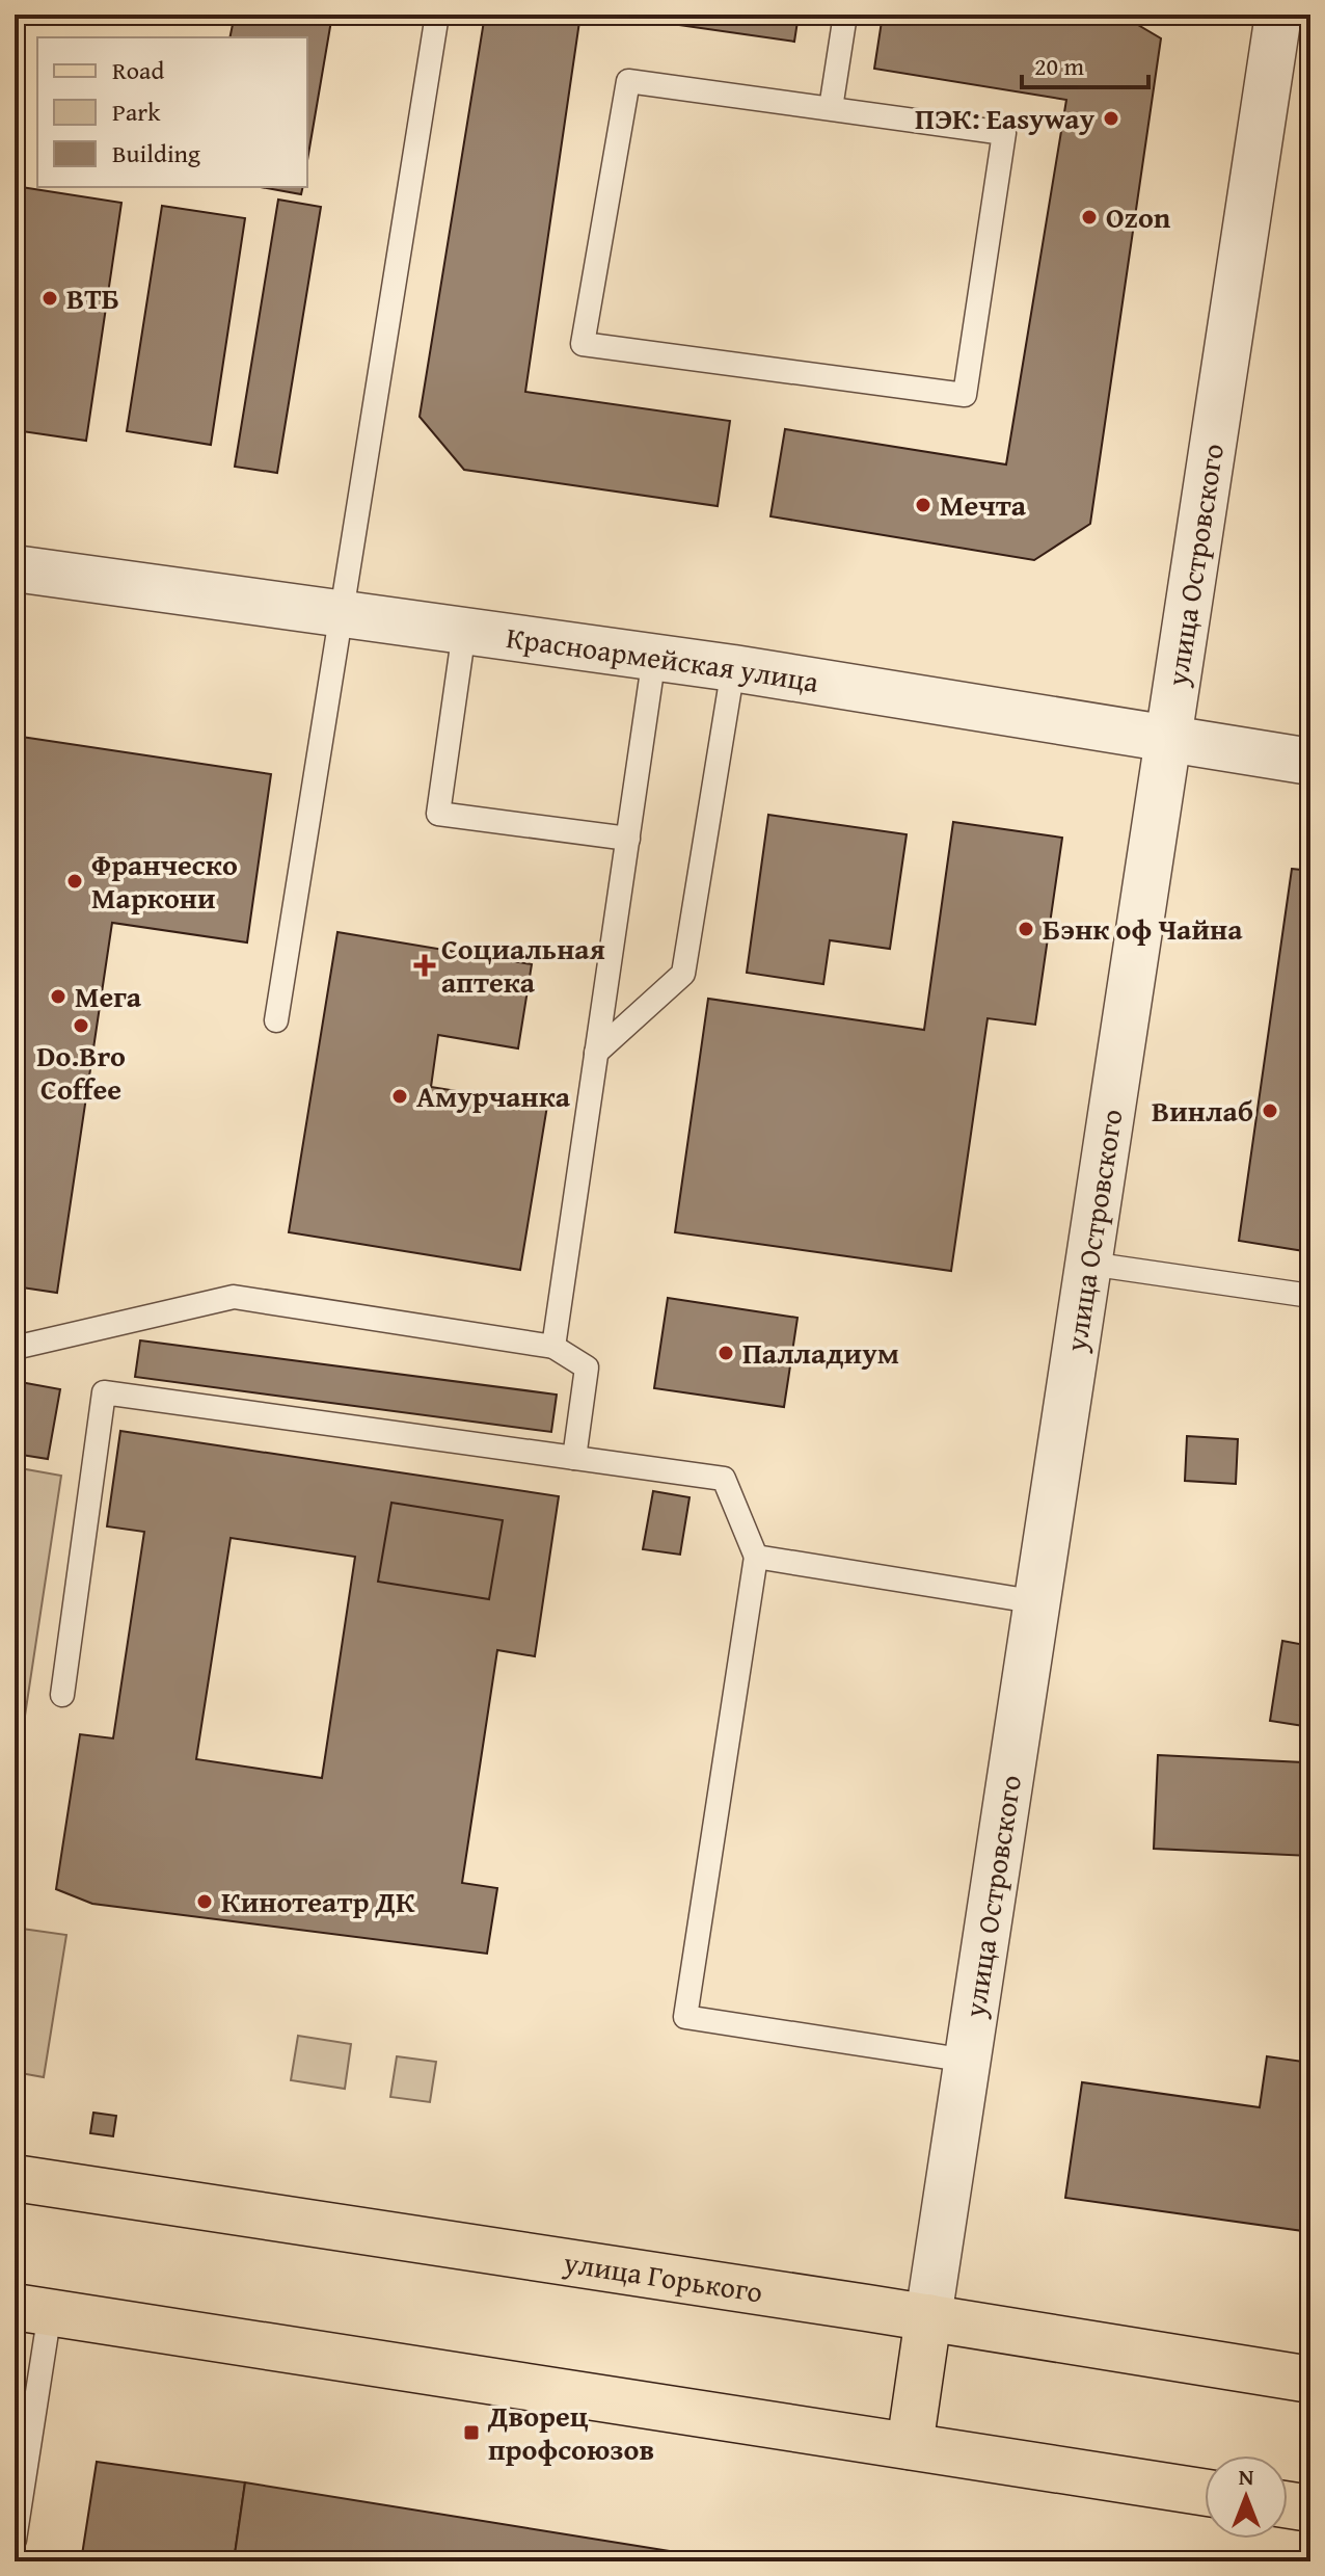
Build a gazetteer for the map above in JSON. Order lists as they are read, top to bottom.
{
  "streets": {
    "main road": ["улица Островского", "улица Горького"],
    "street": ["Красноармейская улица"]
  },
  "crossings": [
    ["улица Островского", "Красноармейская улица"],
    ["улица Островского", "улица Горького"]
  ],
  "places": {
    "other": [
      "ПЭК: Easyway",
      "Ozon",
      "ВТБ",
      "Мечта",
      "Франческо Маркони",
      "Бэнк оф Чайна",
      "Мега",
      "Do.Bro Coffee",
      "Амурчанка",
      "Винлаб",
      "Палладиум",
      "Кинотеатр ДК"
    ],
    "health": ["Социальная аптека"],
    "transit": ["Дворец профсоюзов"]
  },
  "legend": ["Road", "Park", "Building"],
  "scale_bar": "20 m",
  "north": "top"
}
